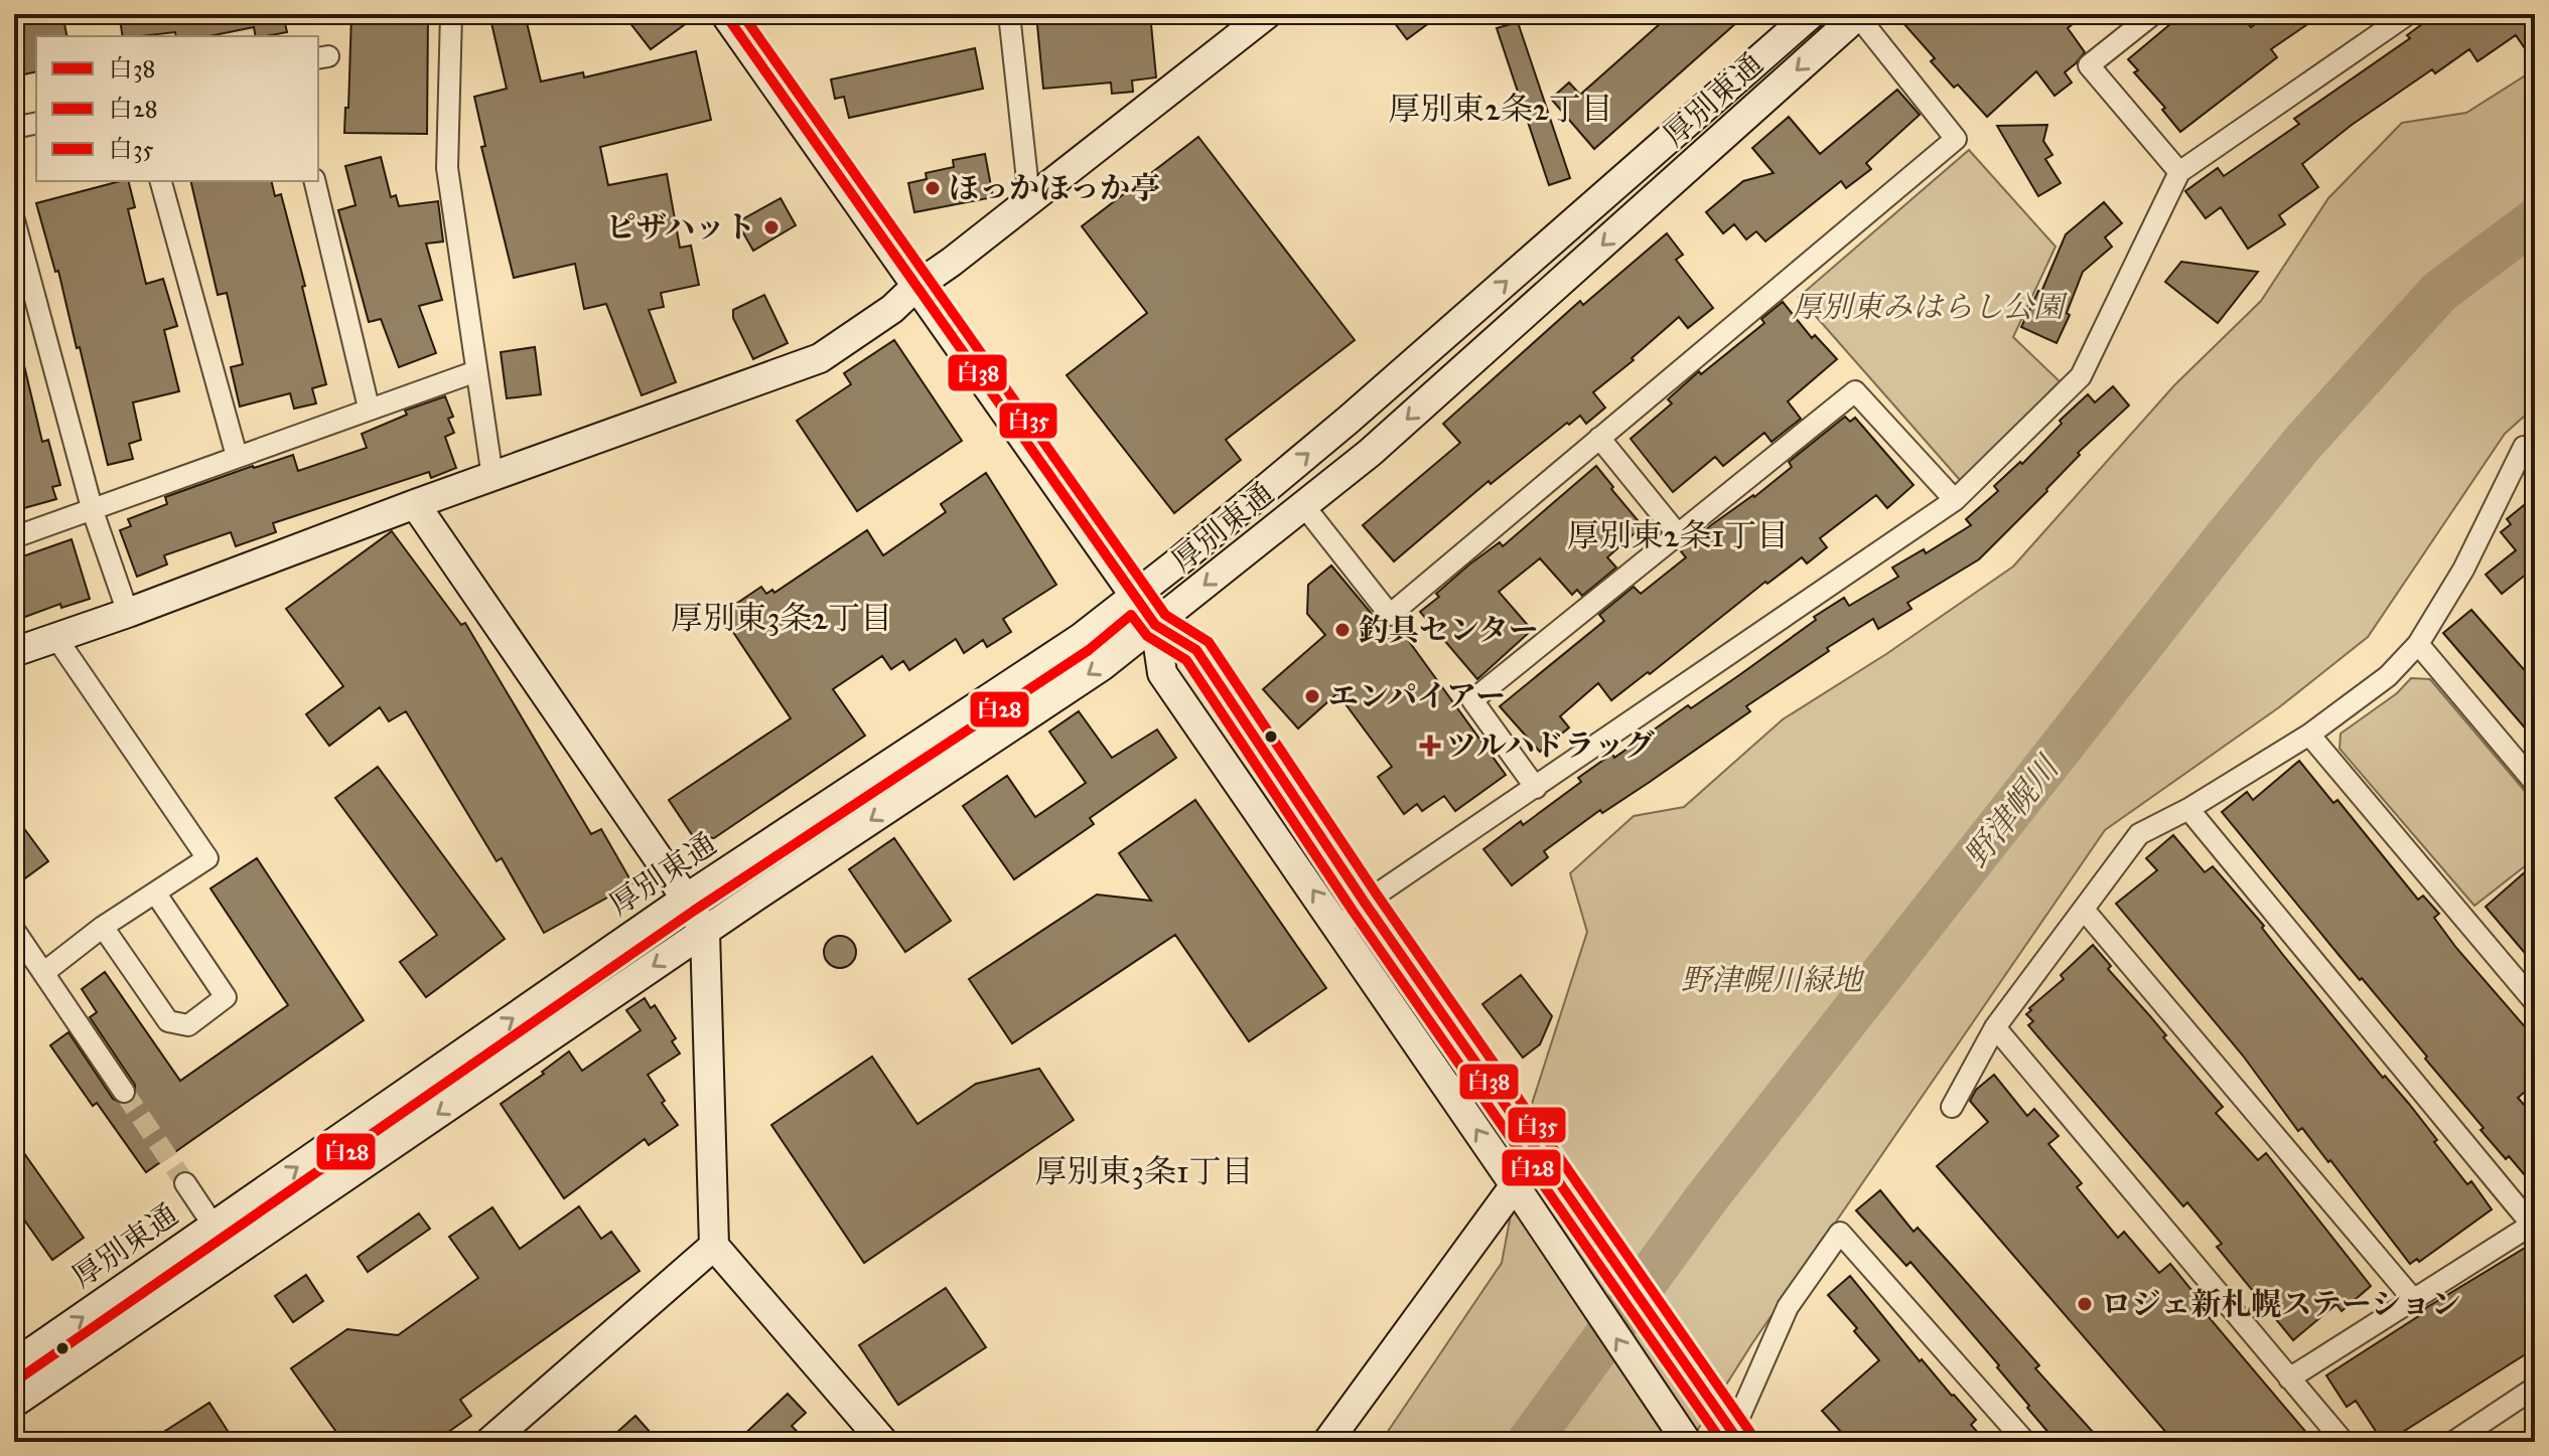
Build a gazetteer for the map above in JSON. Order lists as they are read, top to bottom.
{
  "streets": {
    "street": ["厚別東通"]
  },
  "districts": [
    "厚別東2条2丁目",
    "厚別東2条1丁目",
    "厚別東3条2丁目",
    "厚別東3条1丁目"
  ],
  "water": ["野津幌川"],
  "parks": ["厚別東みはらし公園", "野津幌川緑地"],
  "places": {
    "other": [
      "ほっかほっか亭",
      "ピザハット",
      "釣具センター",
      "エンパイアー",
      "ロジェ新札幌ステーション"
    ],
    "health": ["ツルハドラッグ"]
  },
  "lines": ["transit line 白38", "transit line 白35", "transit line 白28"],
  "legend": ["白38", "白28", "白35"]
}
